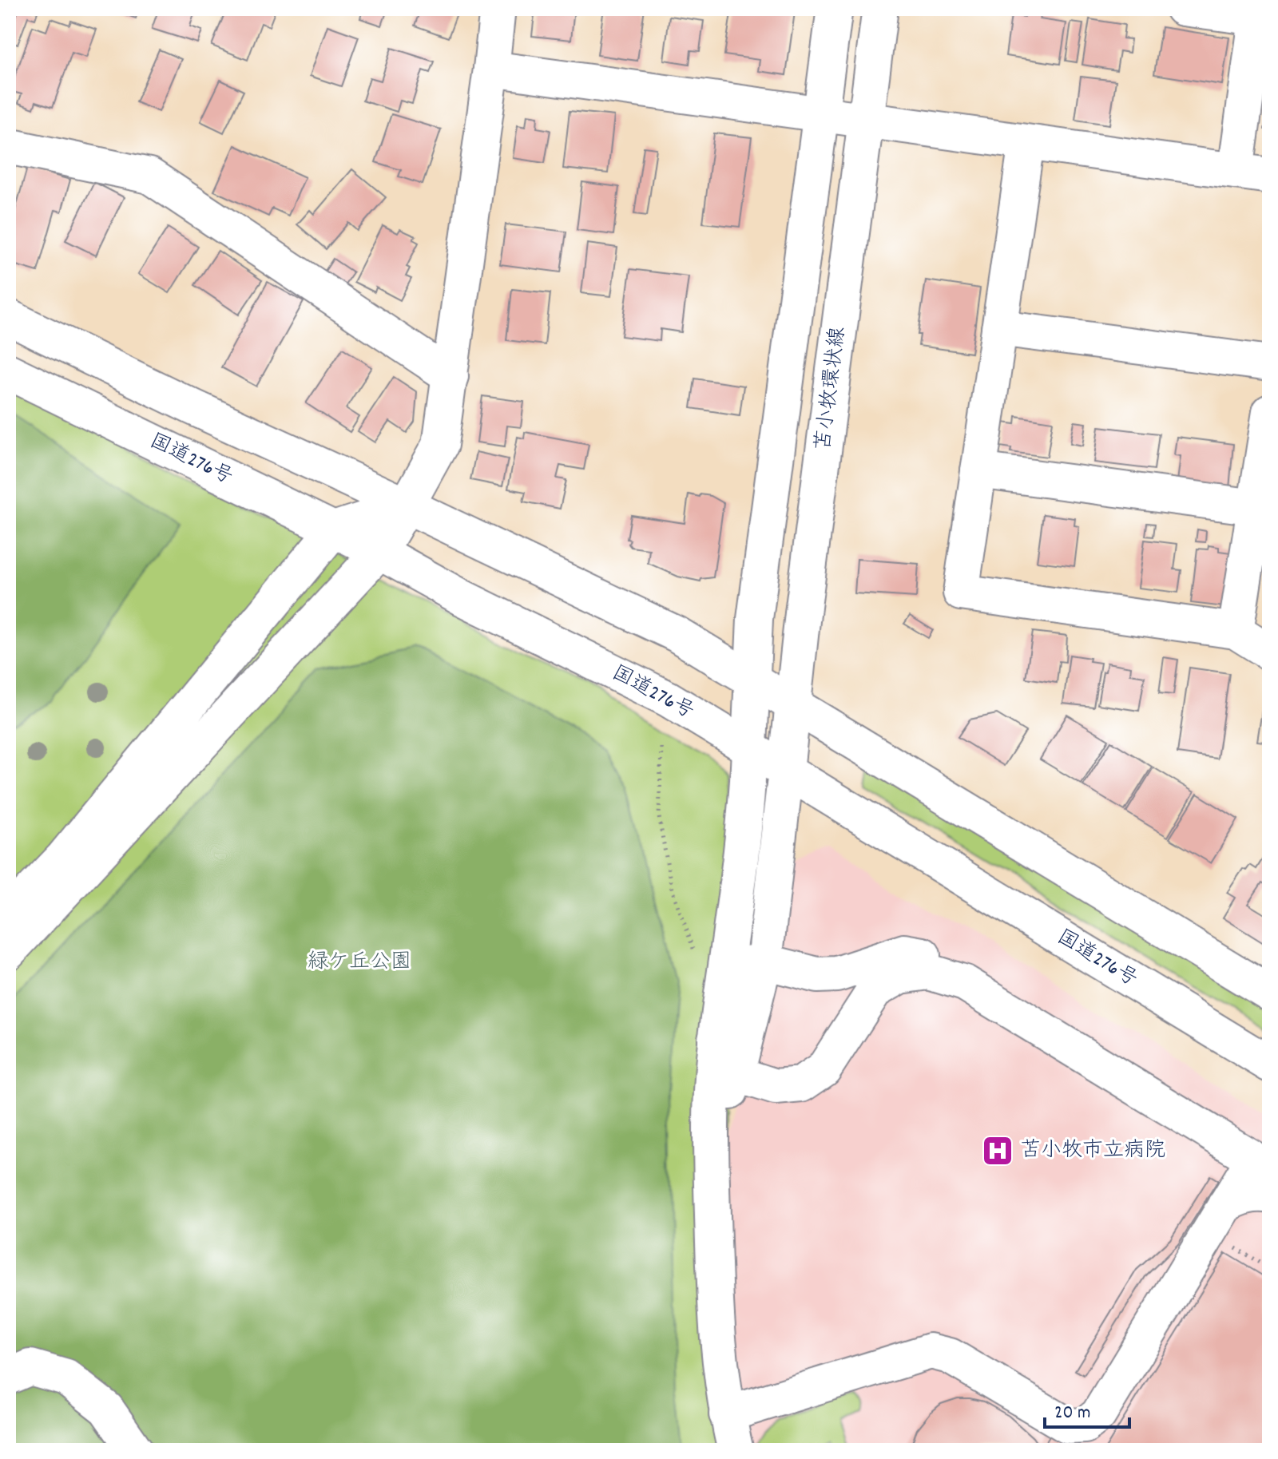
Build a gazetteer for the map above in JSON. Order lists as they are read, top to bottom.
{
  "streets": {
    "main road": ["苫小牧環状線", "国道276号"]
  },
  "crossings": [
    ["苫小牧環状線", "国道276号"]
  ],
  "parks": ["緑ケ丘公園"],
  "places": {
    "hospital": ["苫小牧市立病院"]
  },
  "scale_bar": "20 m"
}
